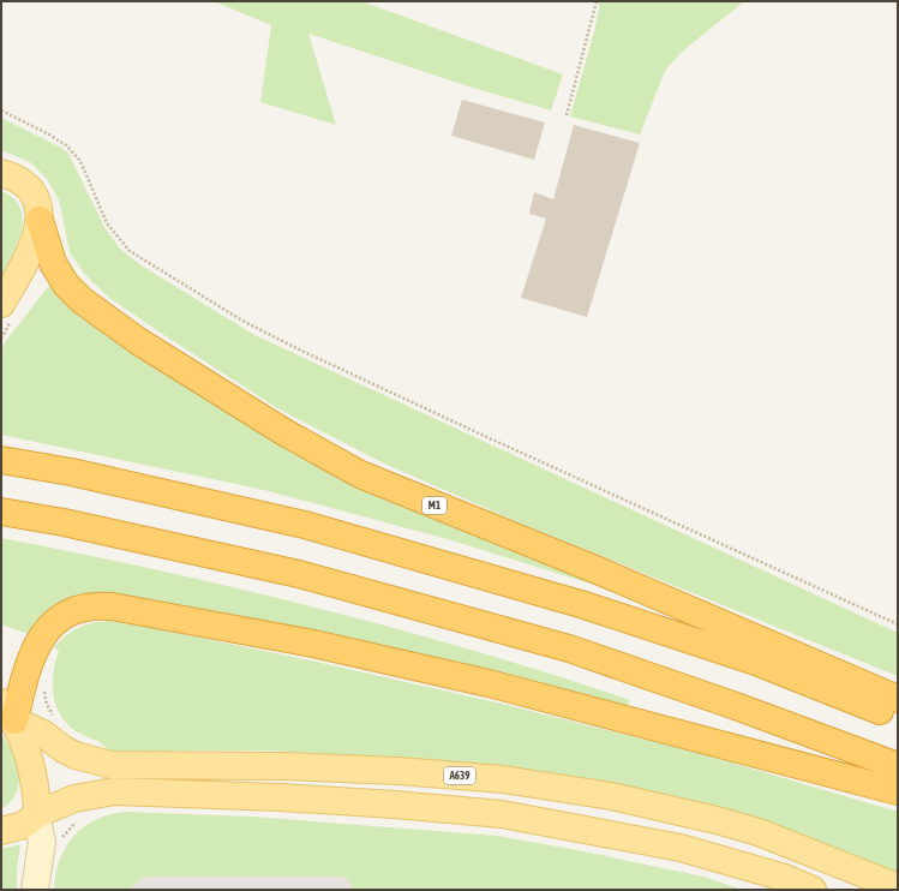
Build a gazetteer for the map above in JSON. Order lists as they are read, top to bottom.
{
  "streets": {
    "highway": ["M1"],
    "main road": ["A639"]
  }
}
